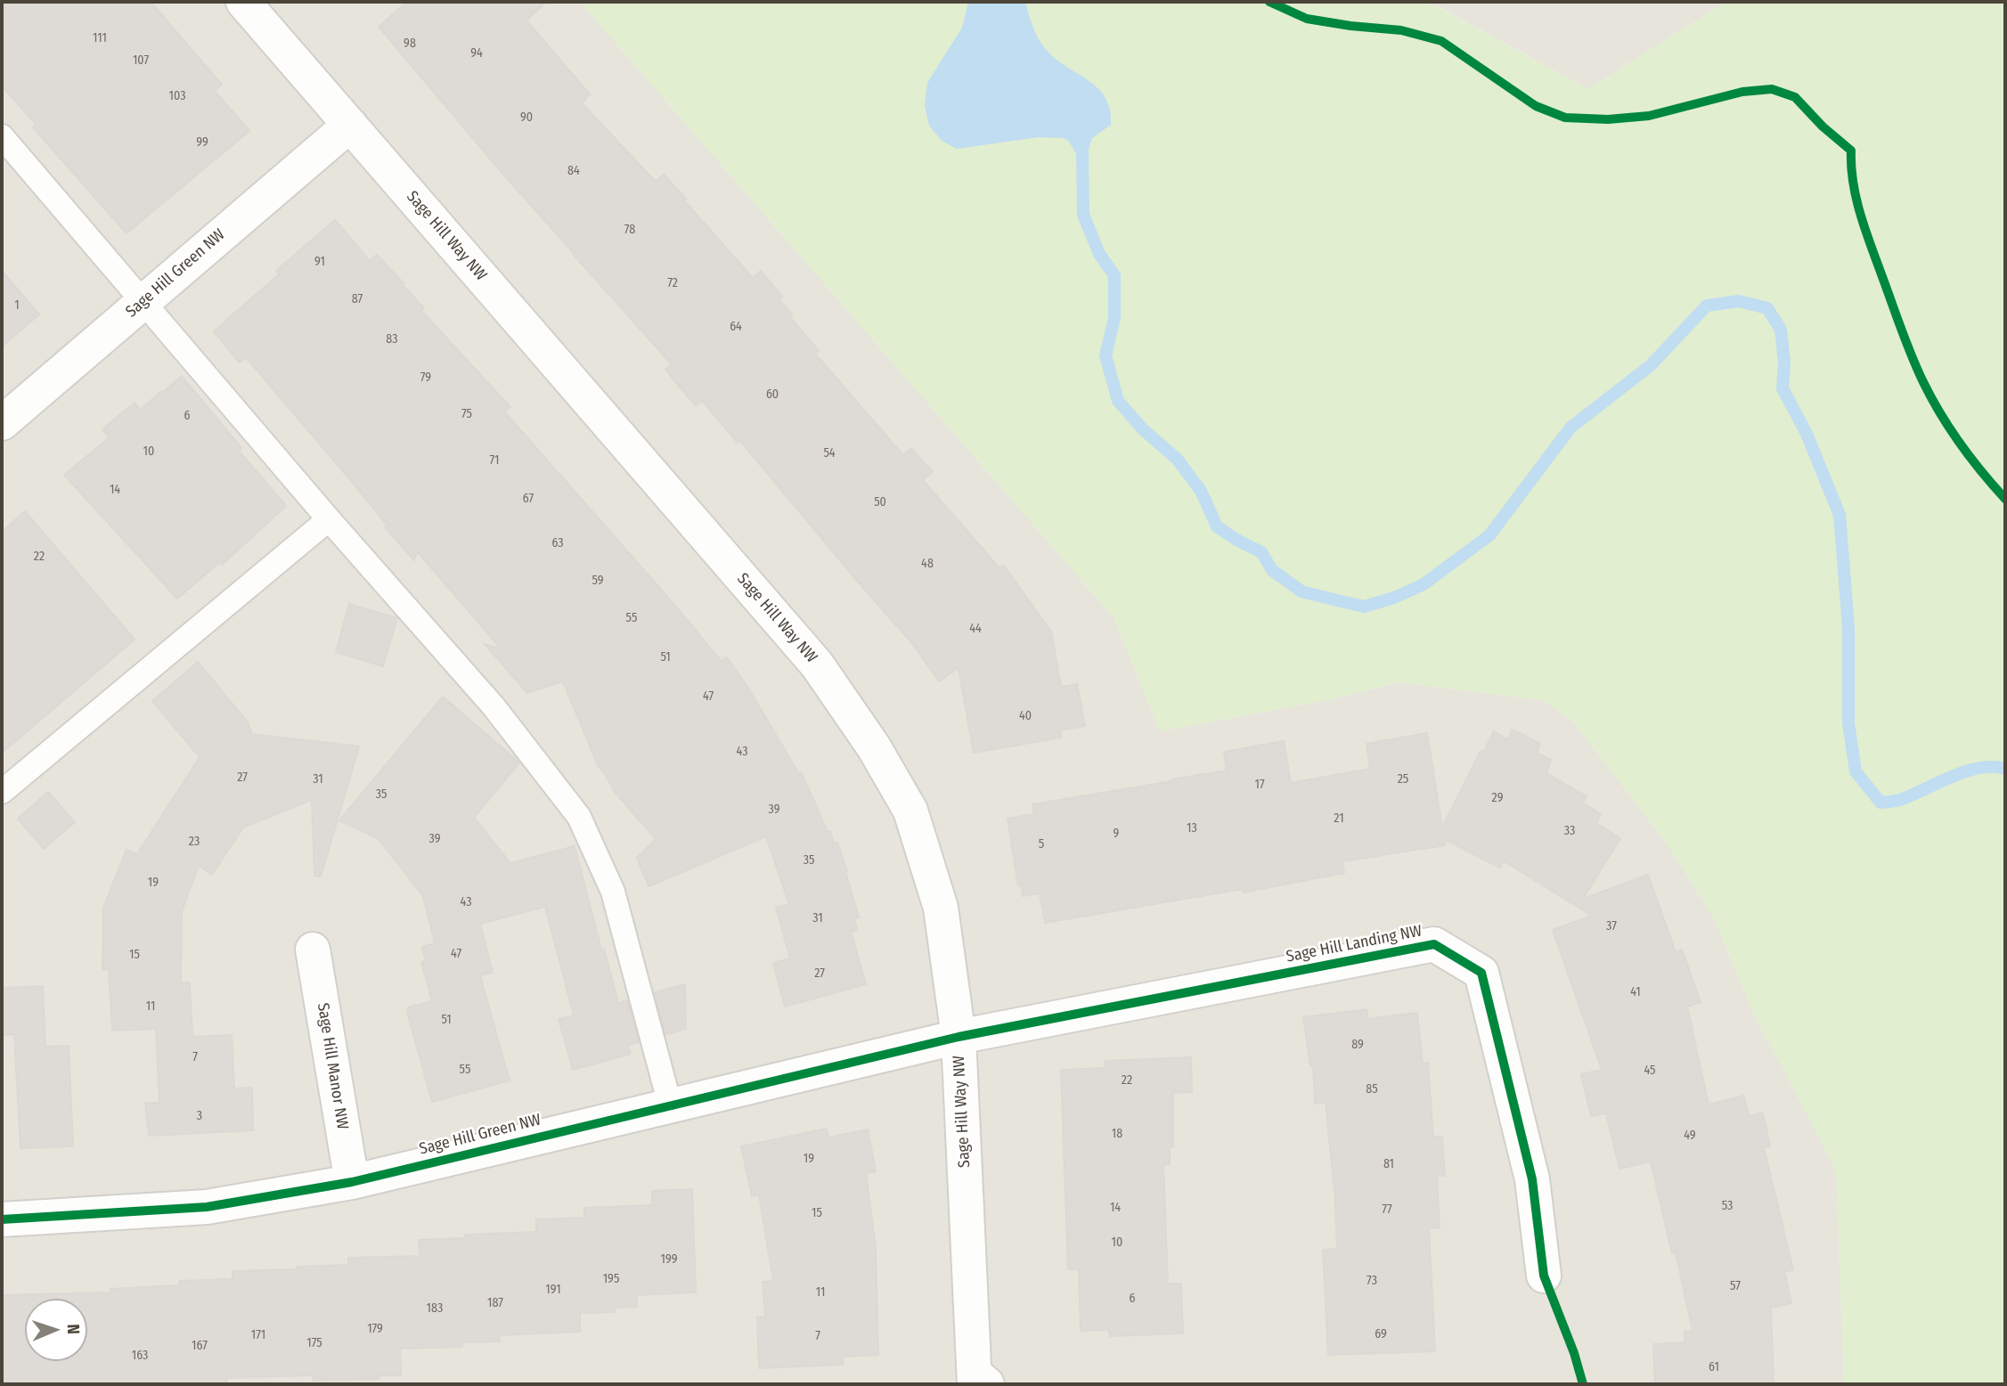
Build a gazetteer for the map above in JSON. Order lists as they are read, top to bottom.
{
  "streets": {
    "street": [
      "Sage Hill Way NW",
      "Sage Hill Green NW",
      "Sage Hill Landing NW",
      "Sage Hill Manor NW"
    ]
  },
  "crossings": [
    ["Sage Hill Way NW", "Sage Hill Green NW"],
    ["Sage Hill Way NW", "Sage Hill Landing NW"],
    ["Sage Hill Green NW", "Sage Hill Landing NW"],
    ["Sage Hill Green NW", "Sage Hill Manor NW"]
  ],
  "house_numbers": [
    "111",
    "98",
    "94",
    "107",
    "103",
    "90",
    "99",
    "84",
    "78",
    "91",
    "72",
    "87",
    "1",
    "64",
    "83",
    "79",
    "60",
    "75",
    "6",
    "10",
    "54",
    "71",
    "14",
    "67",
    "50",
    "63",
    "22",
    "48",
    "59",
    "55",
    "44",
    "51",
    "47",
    "40",
    "43",
    "27",
    "31",
    "25",
    "17",
    "35",
    "29",
    "39",
    "21",
    "13",
    "33",
    "9",
    "39",
    "23",
    "5",
    "35",
    "19",
    "43",
    "31",
    "37",
    "47",
    "15",
    "27",
    "41",
    "11",
    "51",
    "89",
    "7",
    "55",
    "45",
    "22",
    "85",
    "3",
    "18",
    "49",
    "19",
    "81",
    "53",
    "14",
    "77",
    "15",
    "10",
    "199",
    "195",
    "73",
    "57",
    "191",
    "11",
    "6",
    "187",
    "183",
    "179",
    "69",
    "171",
    "7",
    "175",
    "167",
    "163",
    "61"
  ],
  "north": "right"
}
